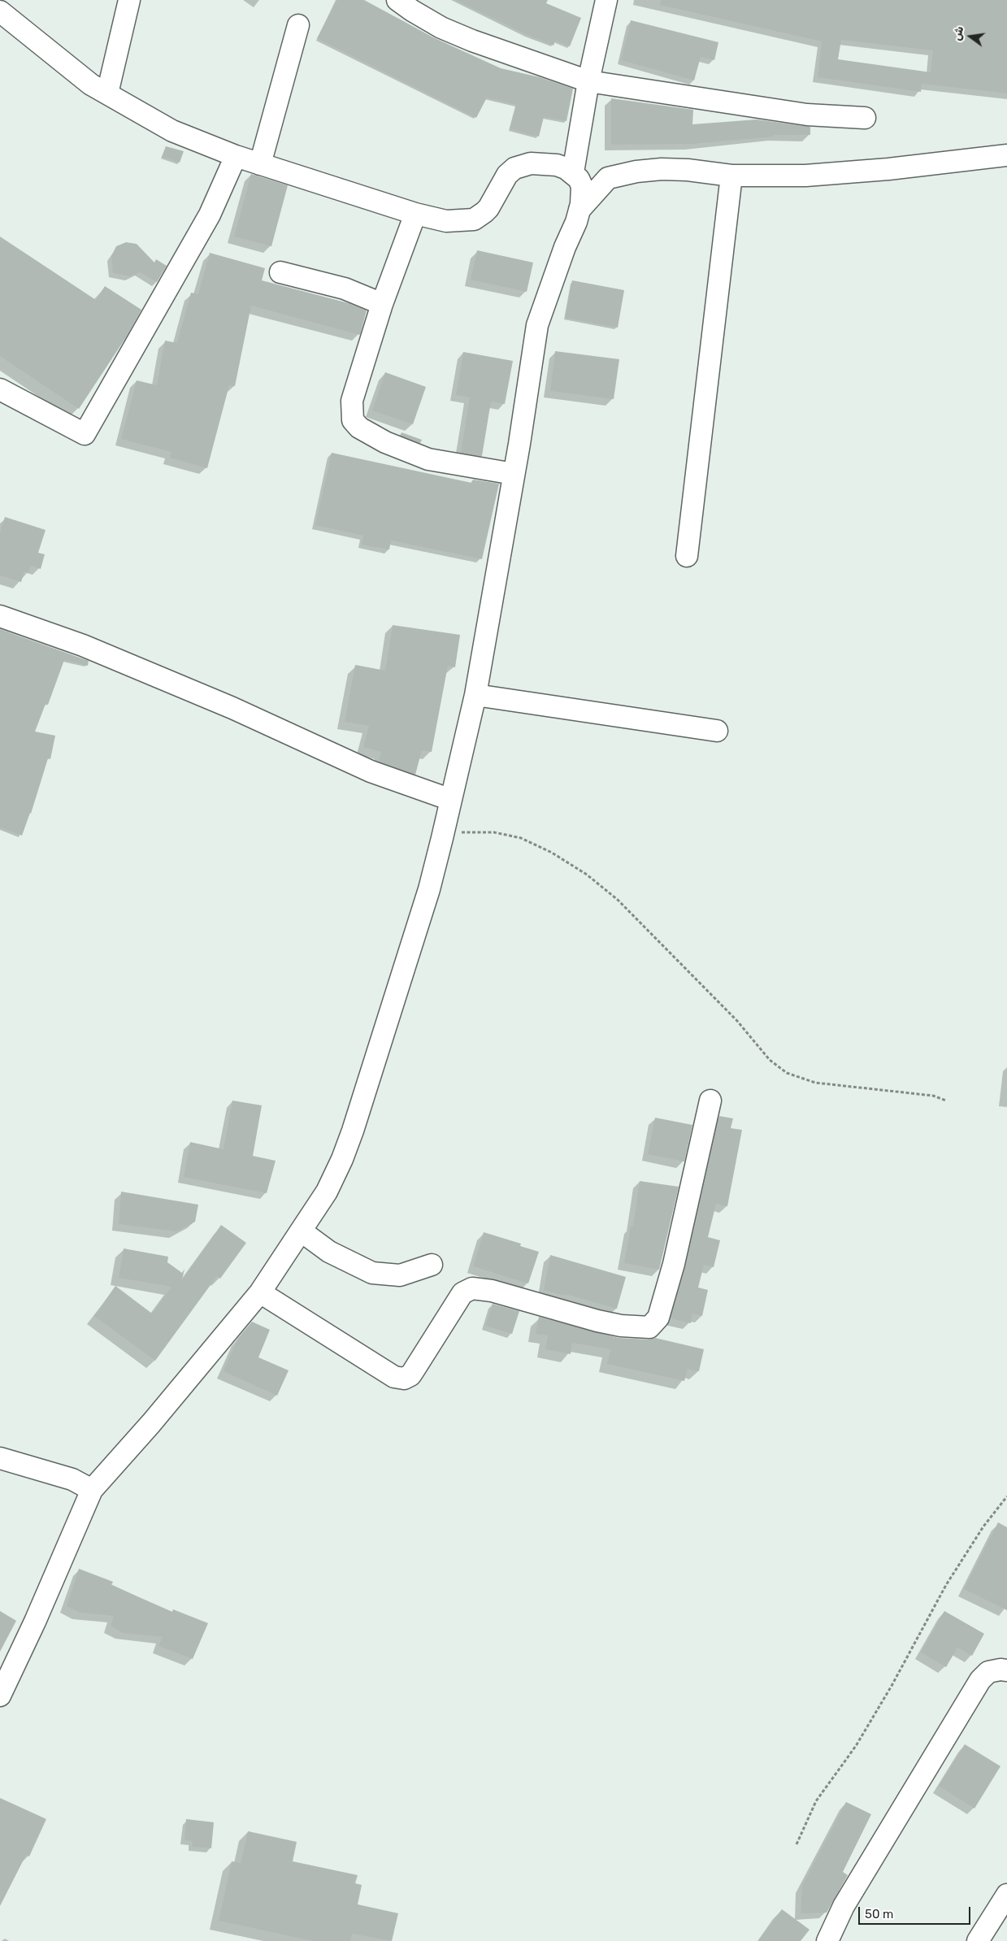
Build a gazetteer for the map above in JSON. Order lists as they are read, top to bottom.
{
  "scale_bar": "50 m",
  "north": "left"
}
